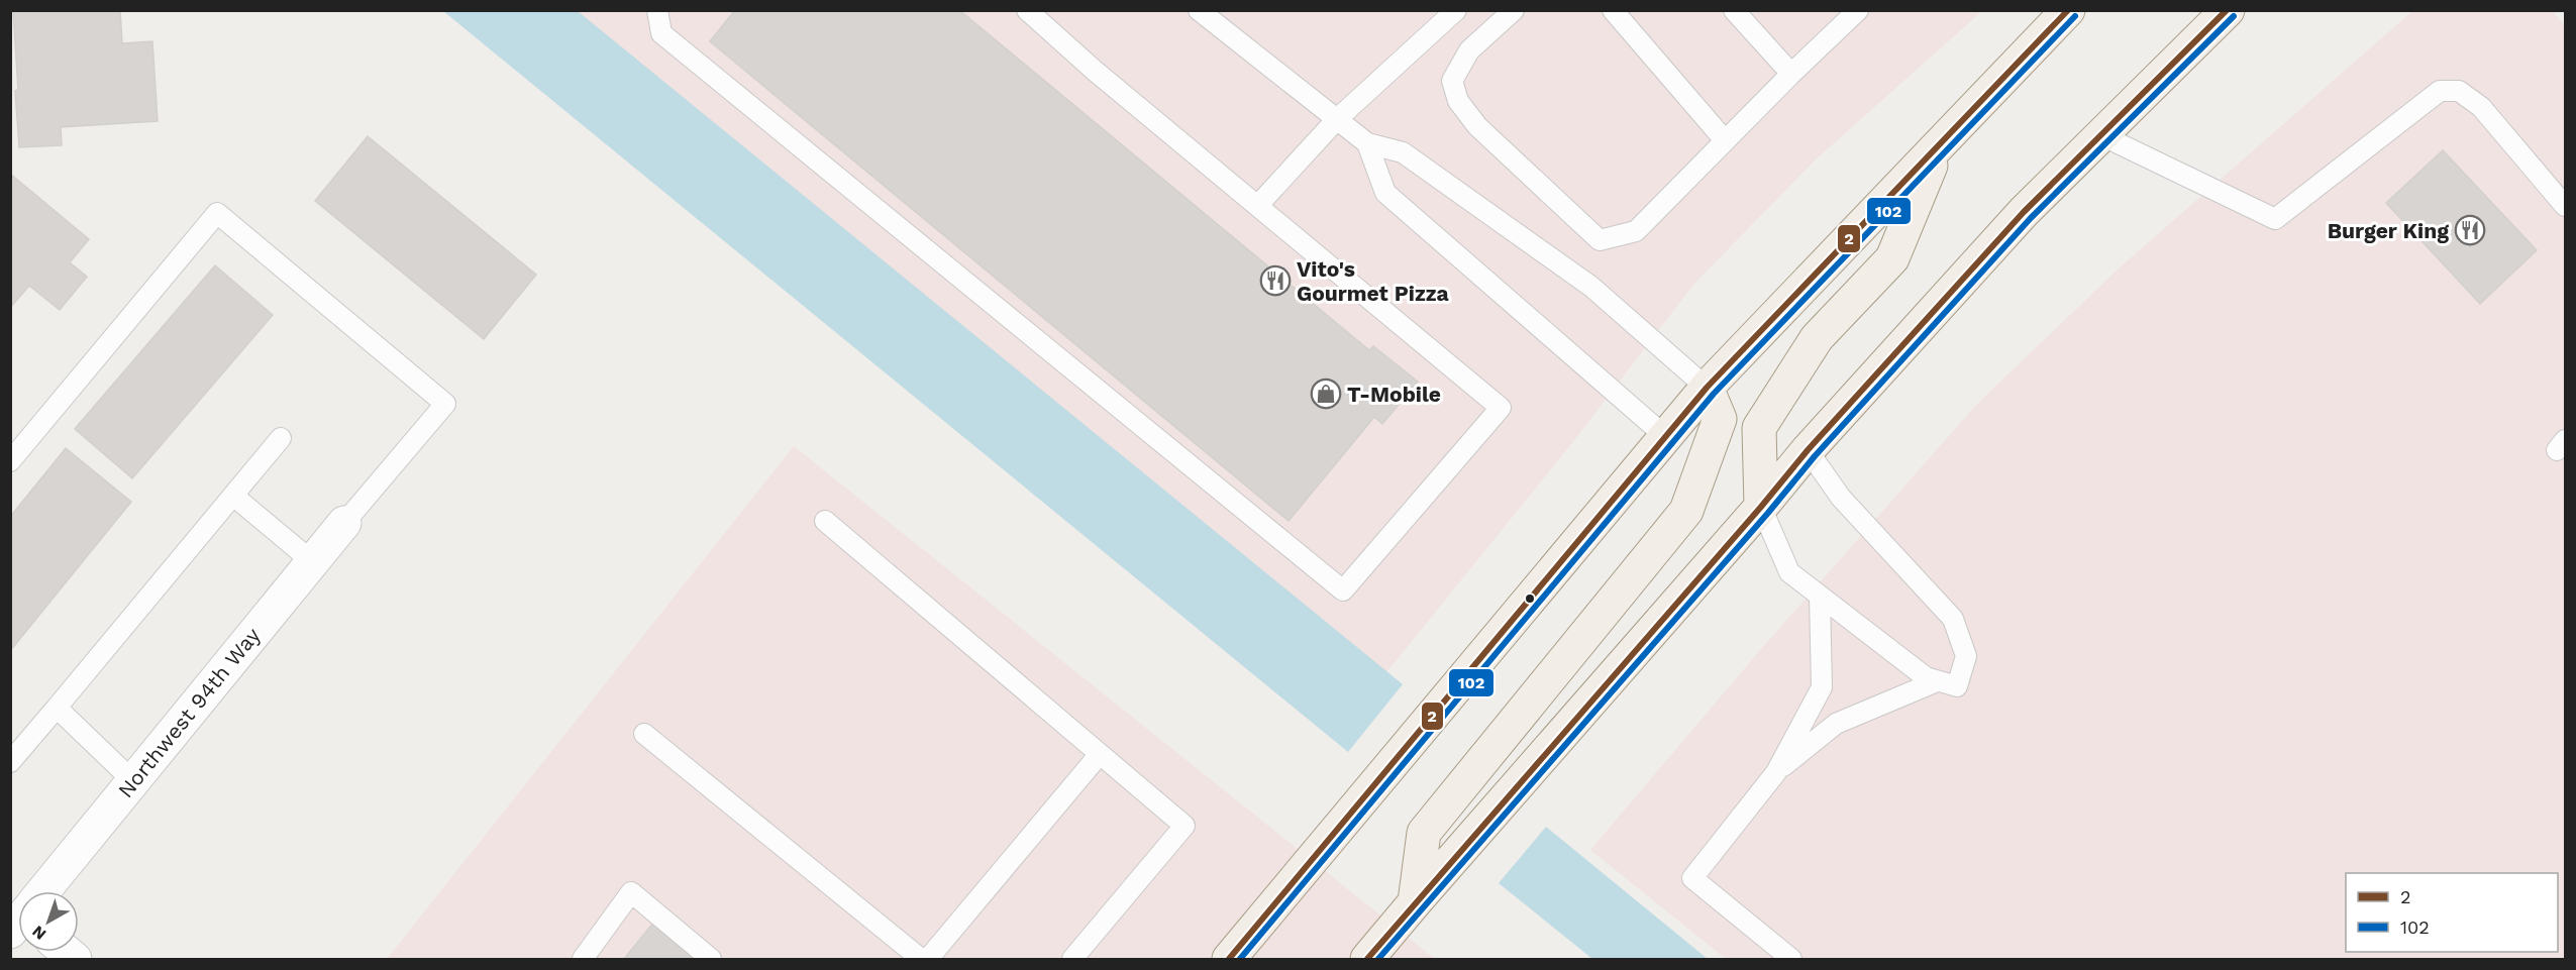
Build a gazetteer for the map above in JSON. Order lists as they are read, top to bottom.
{
  "streets": {
    "street": ["Northwest 94th Way"]
  },
  "places": {
    "restaurant": ["Burger King", "Vito's Gourmet Pizza"],
    "shop": ["T-Mobile"]
  },
  "lines": ["transit line 2", "transit line 102"],
  "legend": ["2", "102"],
  "north": "bottom left"
}
